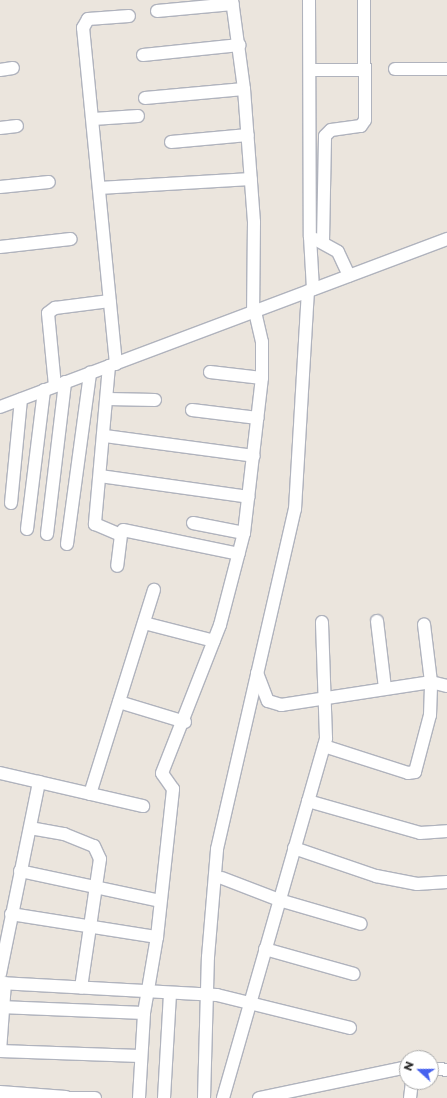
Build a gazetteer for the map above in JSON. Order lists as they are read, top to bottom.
{
  "north": "left"
}
